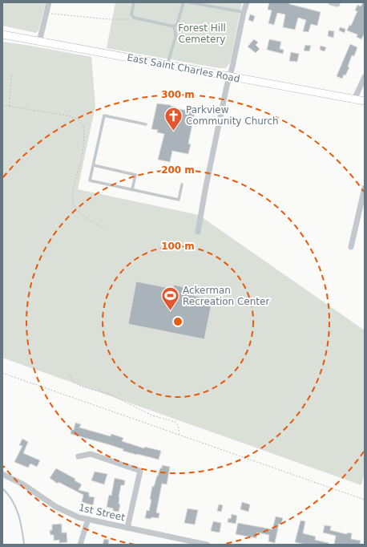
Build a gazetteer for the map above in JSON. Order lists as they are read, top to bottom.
{
  "streets": {
    "main road": ["East Saint Charles Road"],
    "street": ["1st Street"]
  },
  "parks": ["Forest Hill Cemetery"],
  "places": {
    "church": ["Parkview Community Church"],
    "sports": ["Ackerman Recreation Center"]
  },
  "rings": ["300 m", "200 m", "100 m"]
}
